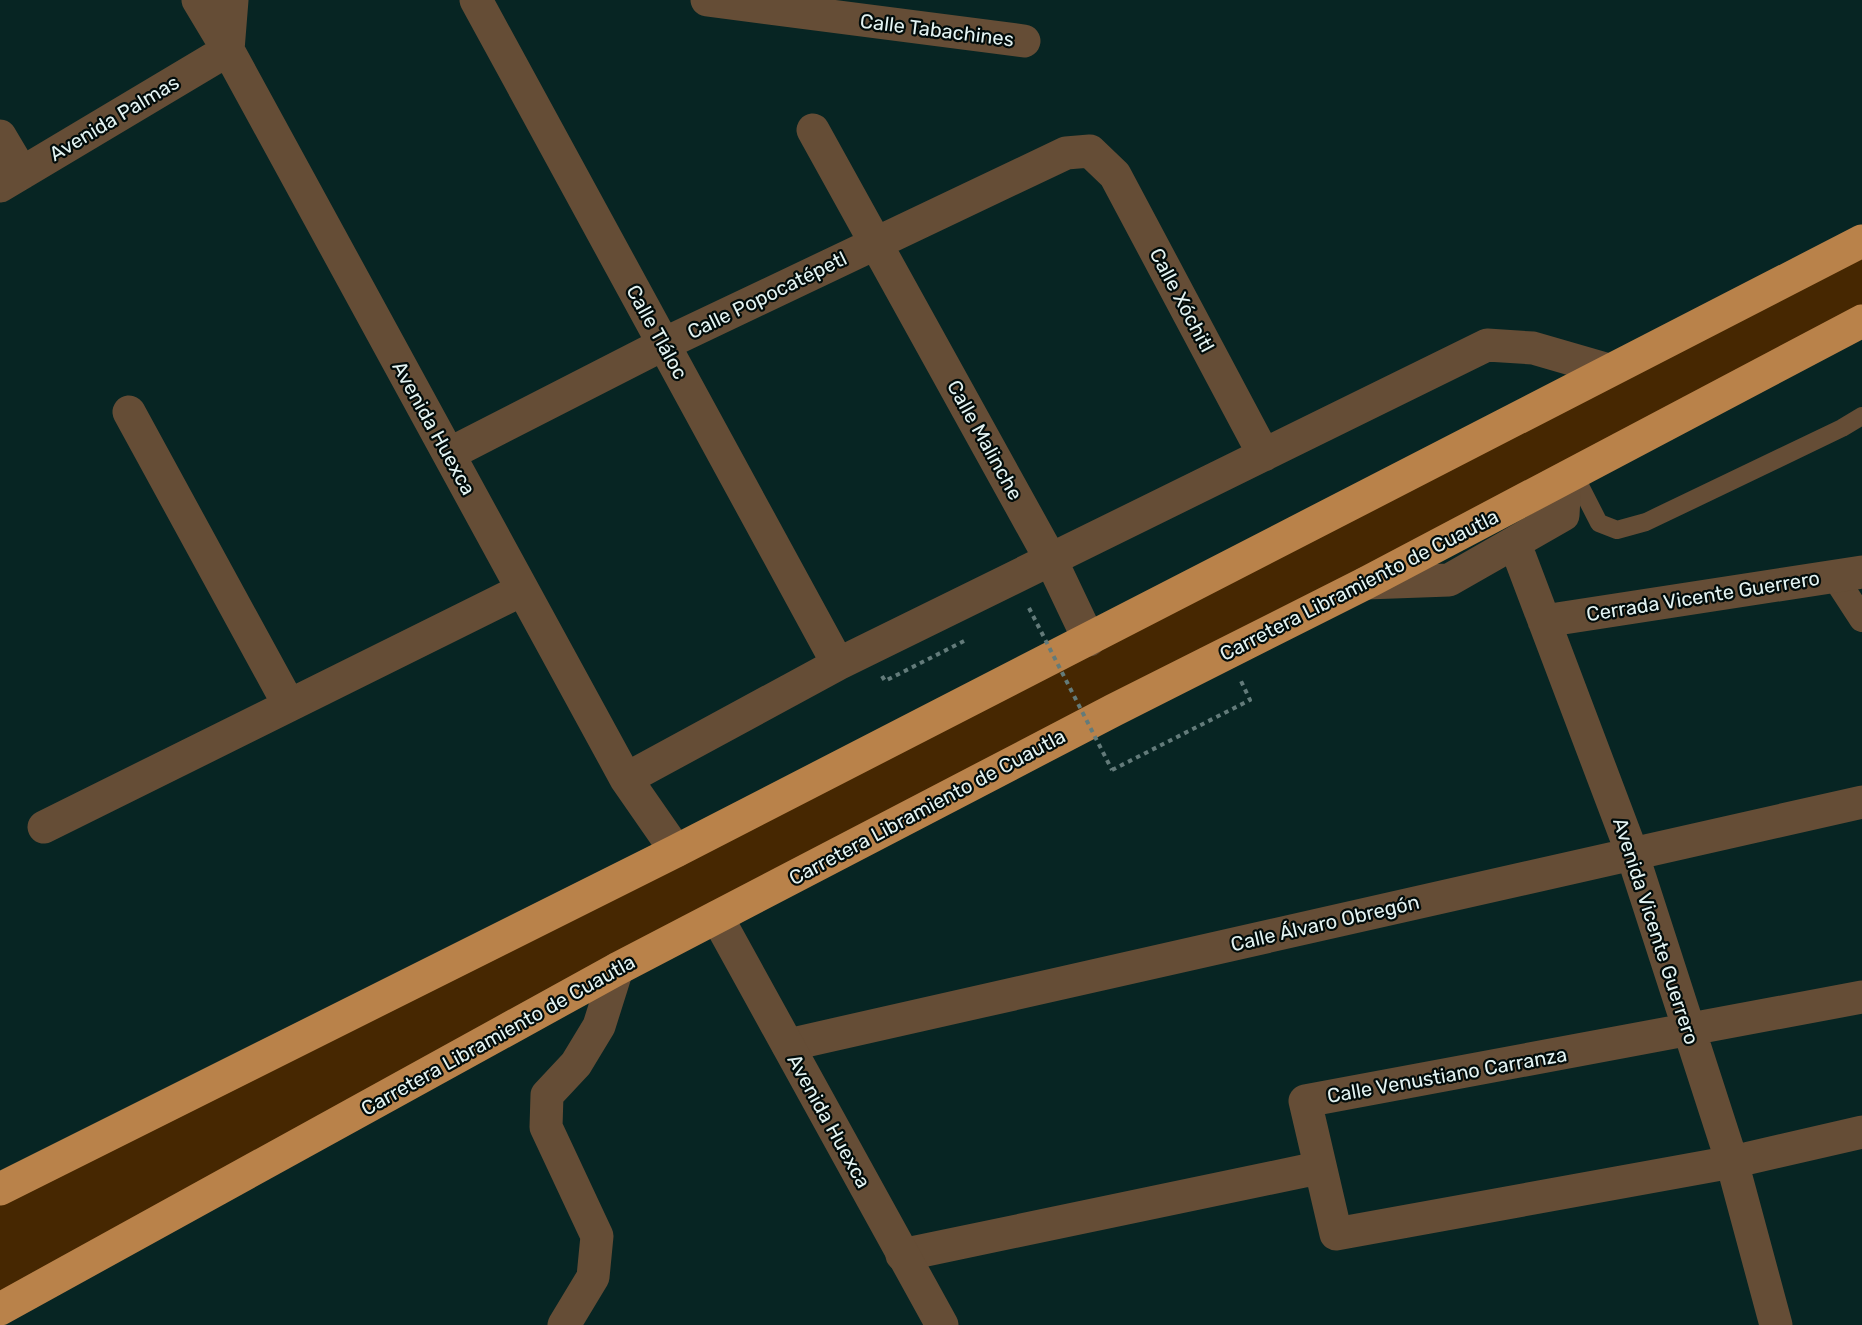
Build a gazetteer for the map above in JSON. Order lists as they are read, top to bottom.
{
  "streets": {
    "highway": ["Carretera Libramiento de Cuautla"],
    "street": [
      "Calle Tabachines",
      "Avenida Palmas",
      "Calle Popocatépetl",
      "Calle Xóchitl",
      "Calle Tláloc",
      "Avenida Huexca",
      "Calle Malinche",
      "Cerrada Vicente Guerrero",
      "Calle Álvaro Obregón",
      "Avenida Vicente Guerrero",
      "Calle Venustiano Carranza"
    ]
  },
  "crossings": [
    ["Avenida Palmas", "Avenida Huexca"],
    ["Calle Popocatépetl", "Calle Xóchitl"],
    ["Calle Popocatépetl", "Calle Tláloc"],
    ["Calle Popocatépetl", "Avenida Huexca"],
    ["Calle Popocatépetl", "Calle Malinche"],
    ["Avenida Huexca", "Carretera Libramiento de Cuautla"],
    ["Avenida Huexca", "Calle Álvaro Obregón"],
    ["Cerrada Vicente Guerrero", "Avenida Vicente Guerrero"],
    ["Calle Álvaro Obregón", "Avenida Vicente Guerrero"],
    ["Avenida Vicente Guerrero", "Calle Venustiano Carranza"]
  ]
}
